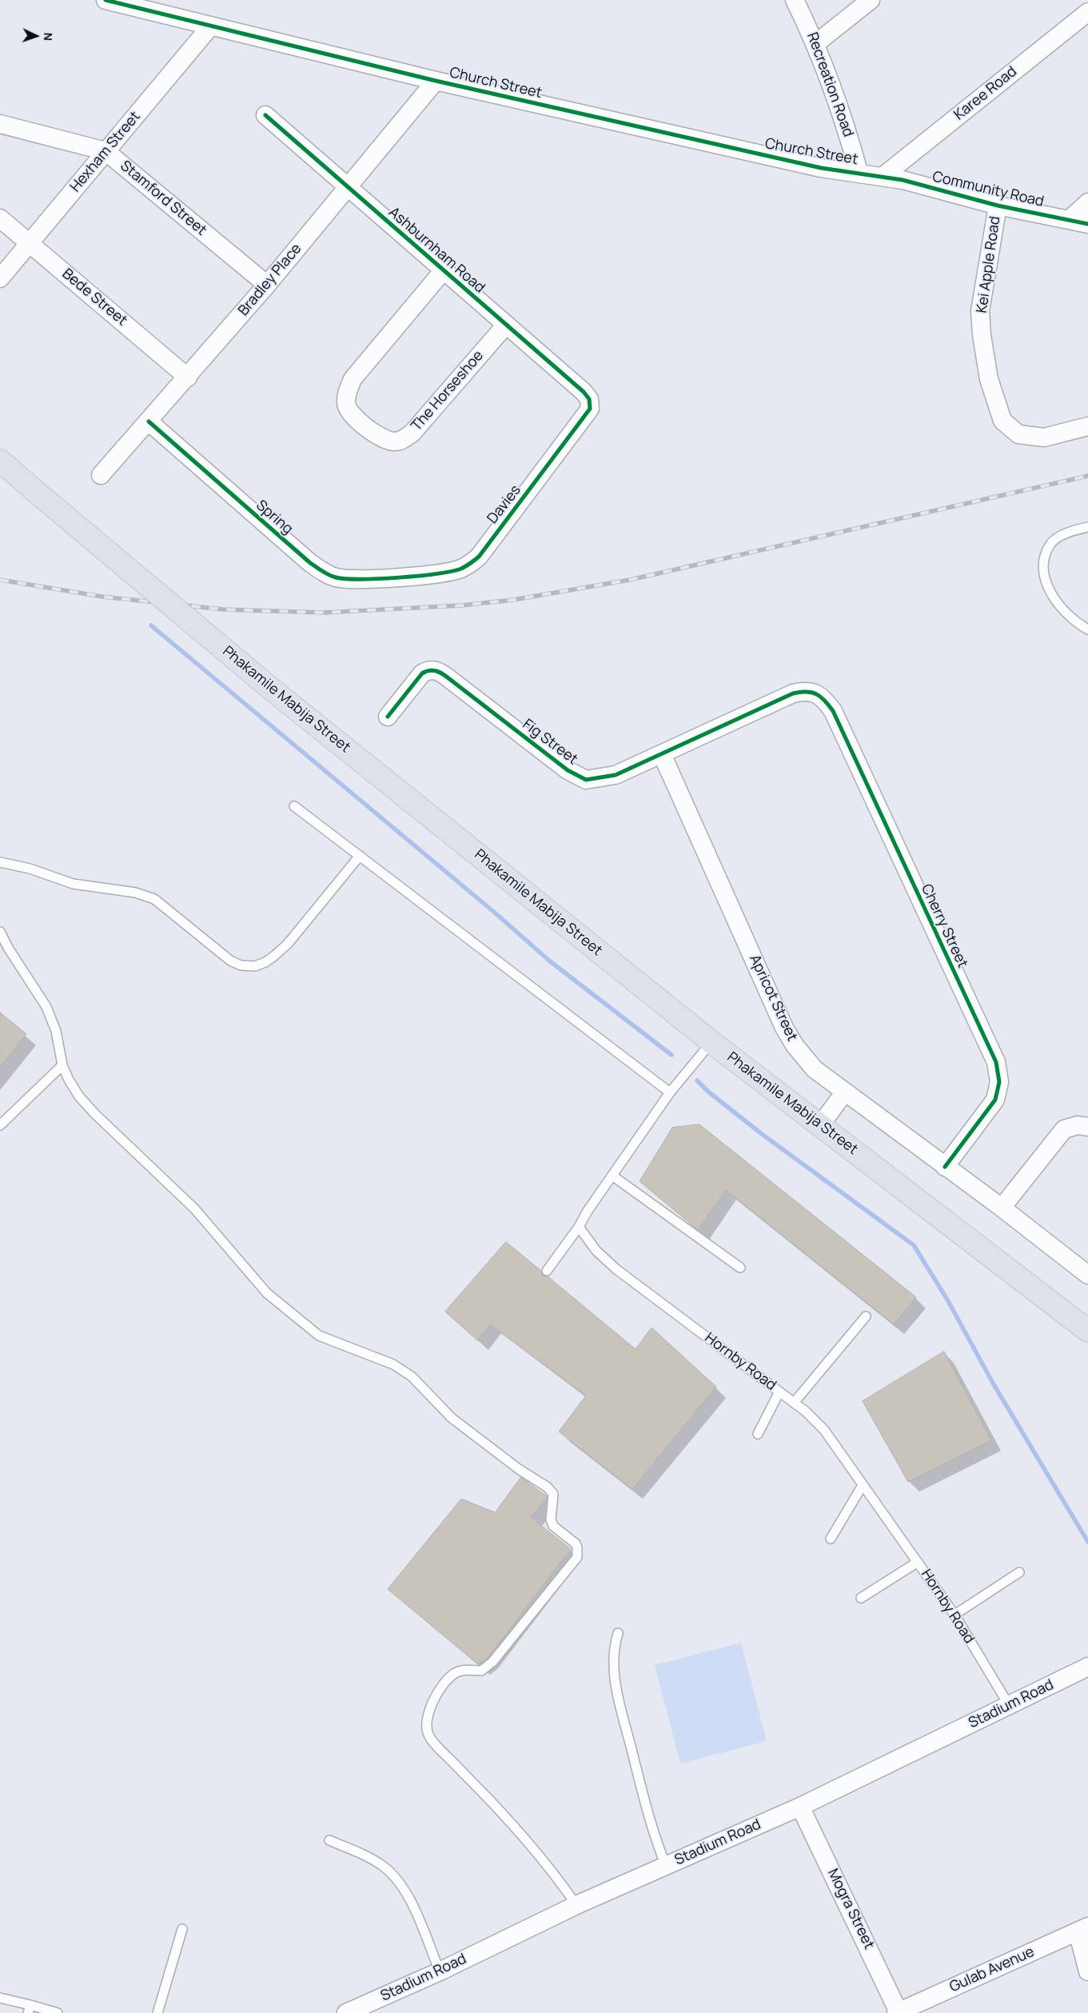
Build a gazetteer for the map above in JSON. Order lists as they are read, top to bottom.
{
  "streets": {
    "highway": ["Phakamile Mabija Street"],
    "street": [
      "Church Street",
      "Recreation Road",
      "Karee Road",
      "Hexham Street",
      "Community Road",
      "Stamford Street",
      "Ashburnham Road",
      "Kei Apple Road",
      "Bradley Place",
      "Bede Street",
      "The Horseshoe",
      "Davies",
      "Spring",
      "Fig Street",
      "Cherry Street",
      "Apricot Street",
      "Stadium Road",
      "Mogra Street",
      "Gulab Avenue"
    ],
    "lane": ["Hornby Road"]
  },
  "crossings": [
    ["Church Street", "Recreation Road"],
    ["Church Street", "Karee Road"],
    ["Church Street", "Hexham Street"],
    ["Church Street", "Community Road"],
    ["Church Street", "Bradley Place"],
    ["Karee Road", "Community Road"],
    ["Hexham Street", "Stamford Street"],
    ["Hexham Street", "Bede Street"],
    ["Community Road", "Kei Apple Road"],
    ["Stamford Street", "Bradley Place"],
    ["Ashburnham Road", "Bradley Place"],
    ["Ashburnham Road", "The Horseshoe"],
    ["Ashburnham Road", "Davies"],
    ["Bradley Place", "Bede Street"],
    ["Bradley Place", "Spring"],
    ["Davies", "Spring"],
    ["Fig Street", "Cherry Street"],
    ["Fig Street", "Apricot Street"],
    ["Cherry Street", "Apricot Street"],
    ["Hornby Road", "Stadium Road"],
    ["Stadium Road", "Mogra Street"],
    ["Mogra Street", "Gulab Avenue"]
  ],
  "north": "right"
}
